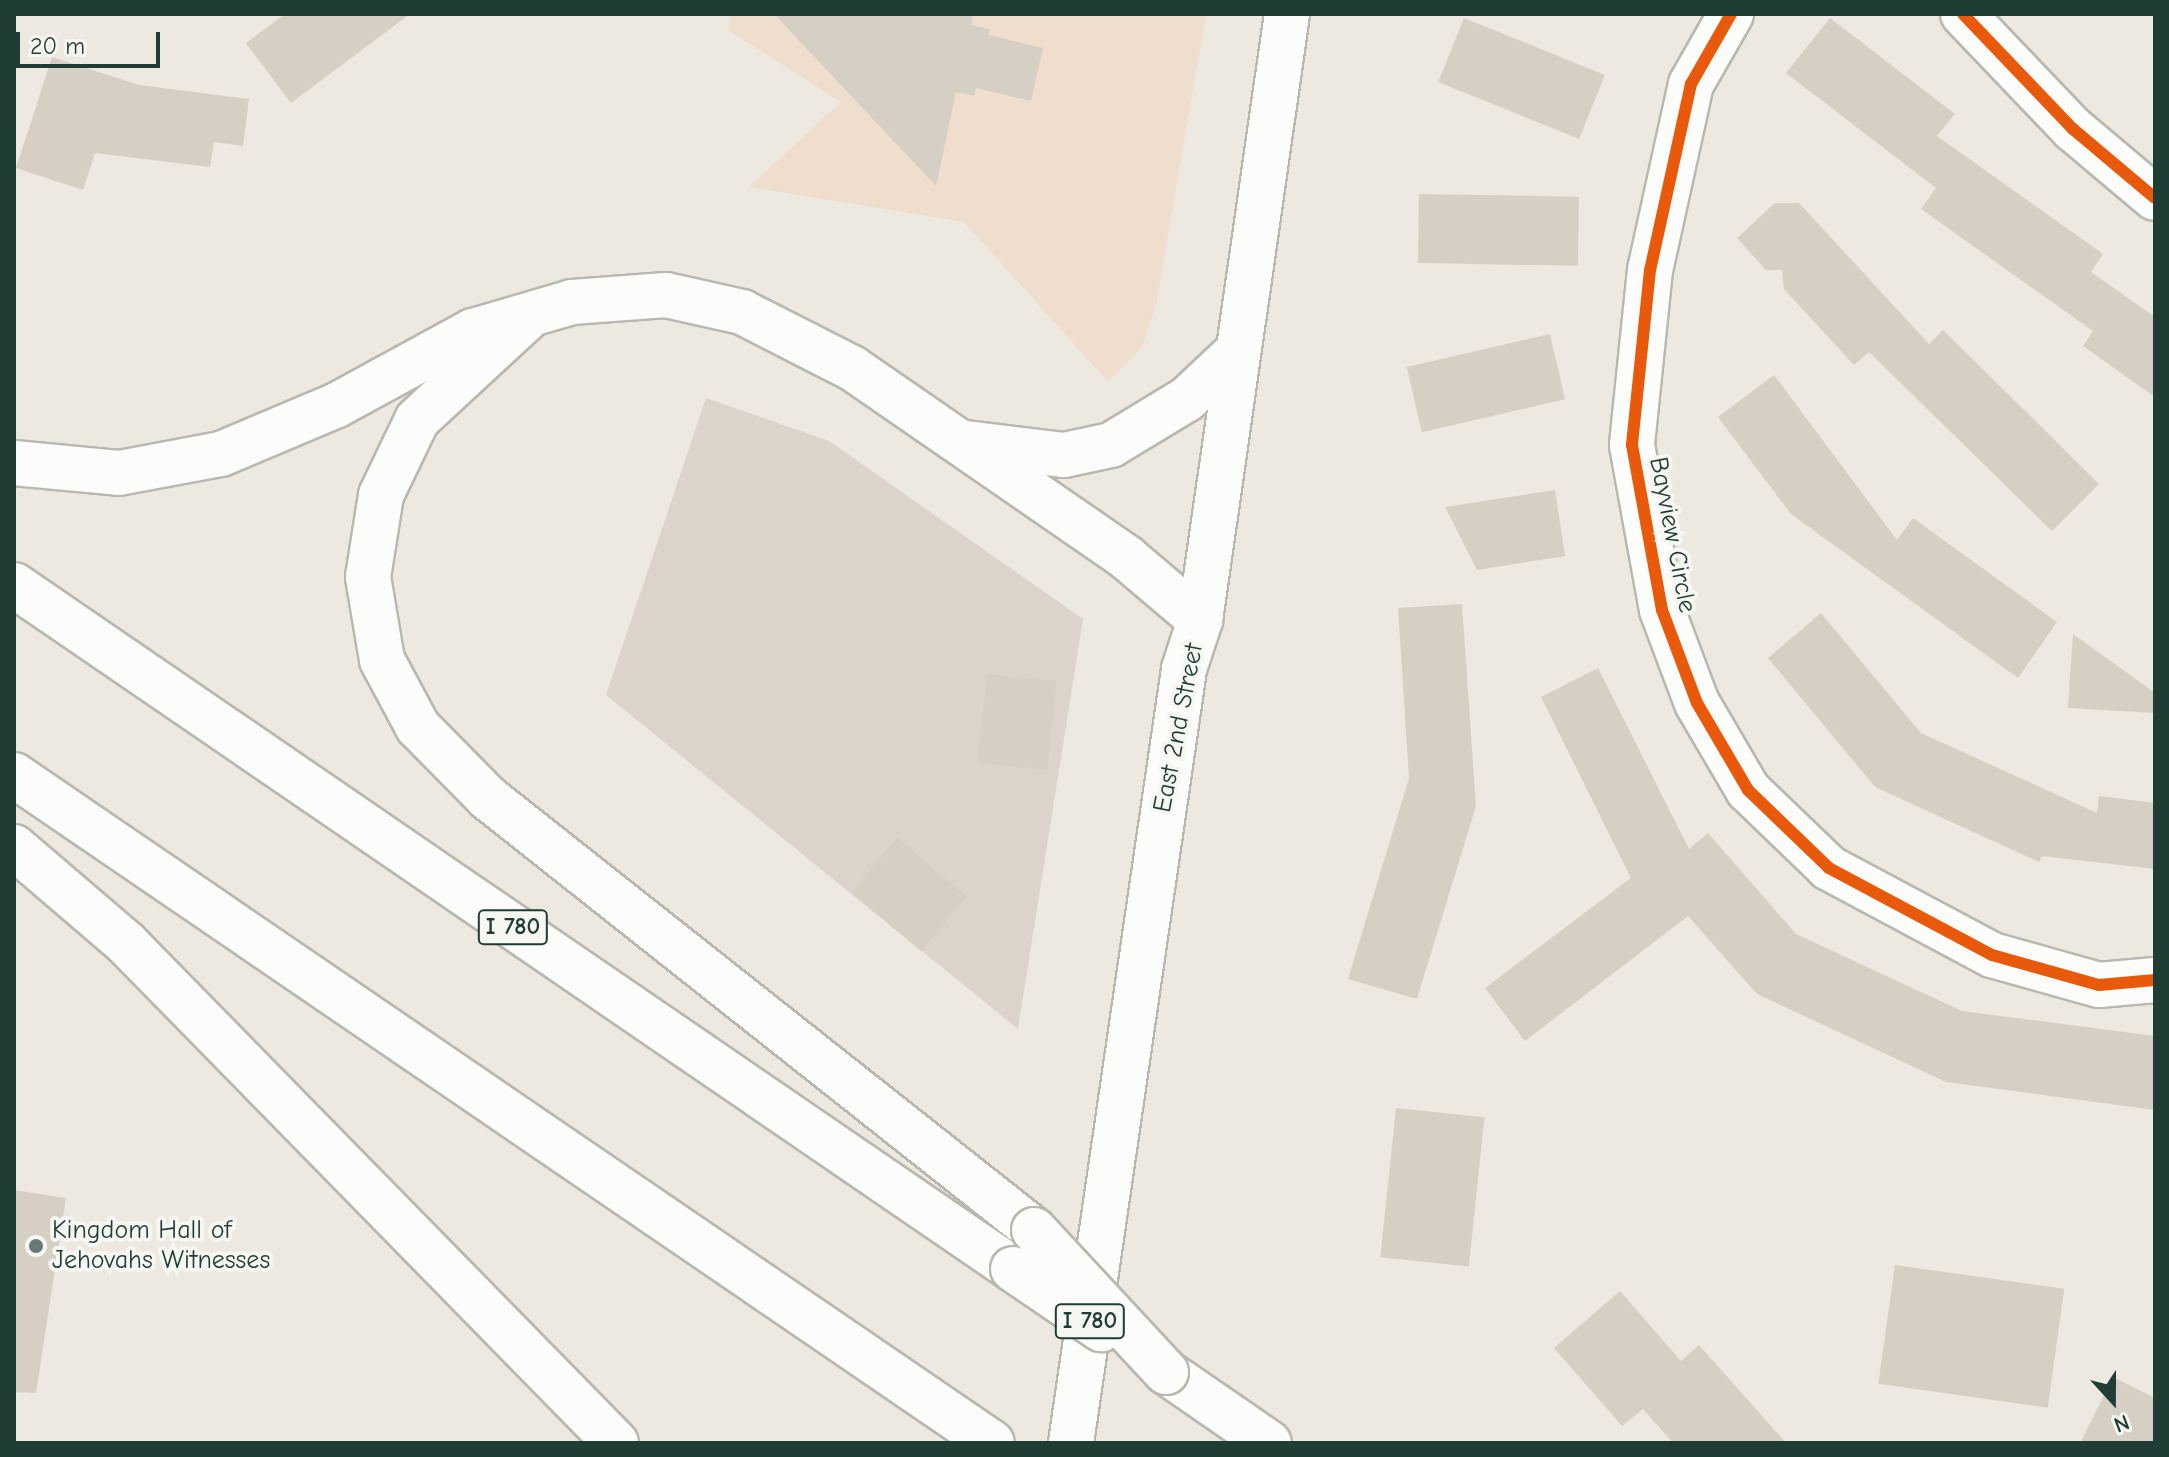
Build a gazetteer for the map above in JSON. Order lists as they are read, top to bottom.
{
  "streets": {
    "main road": ["Bayview Circle", "East 2nd Street", "I 780"]
  },
  "places": ["Kingdom Hall of Jehovahs Witnesses"],
  "scale_bar": "20 m",
  "north": "bottom"
}
